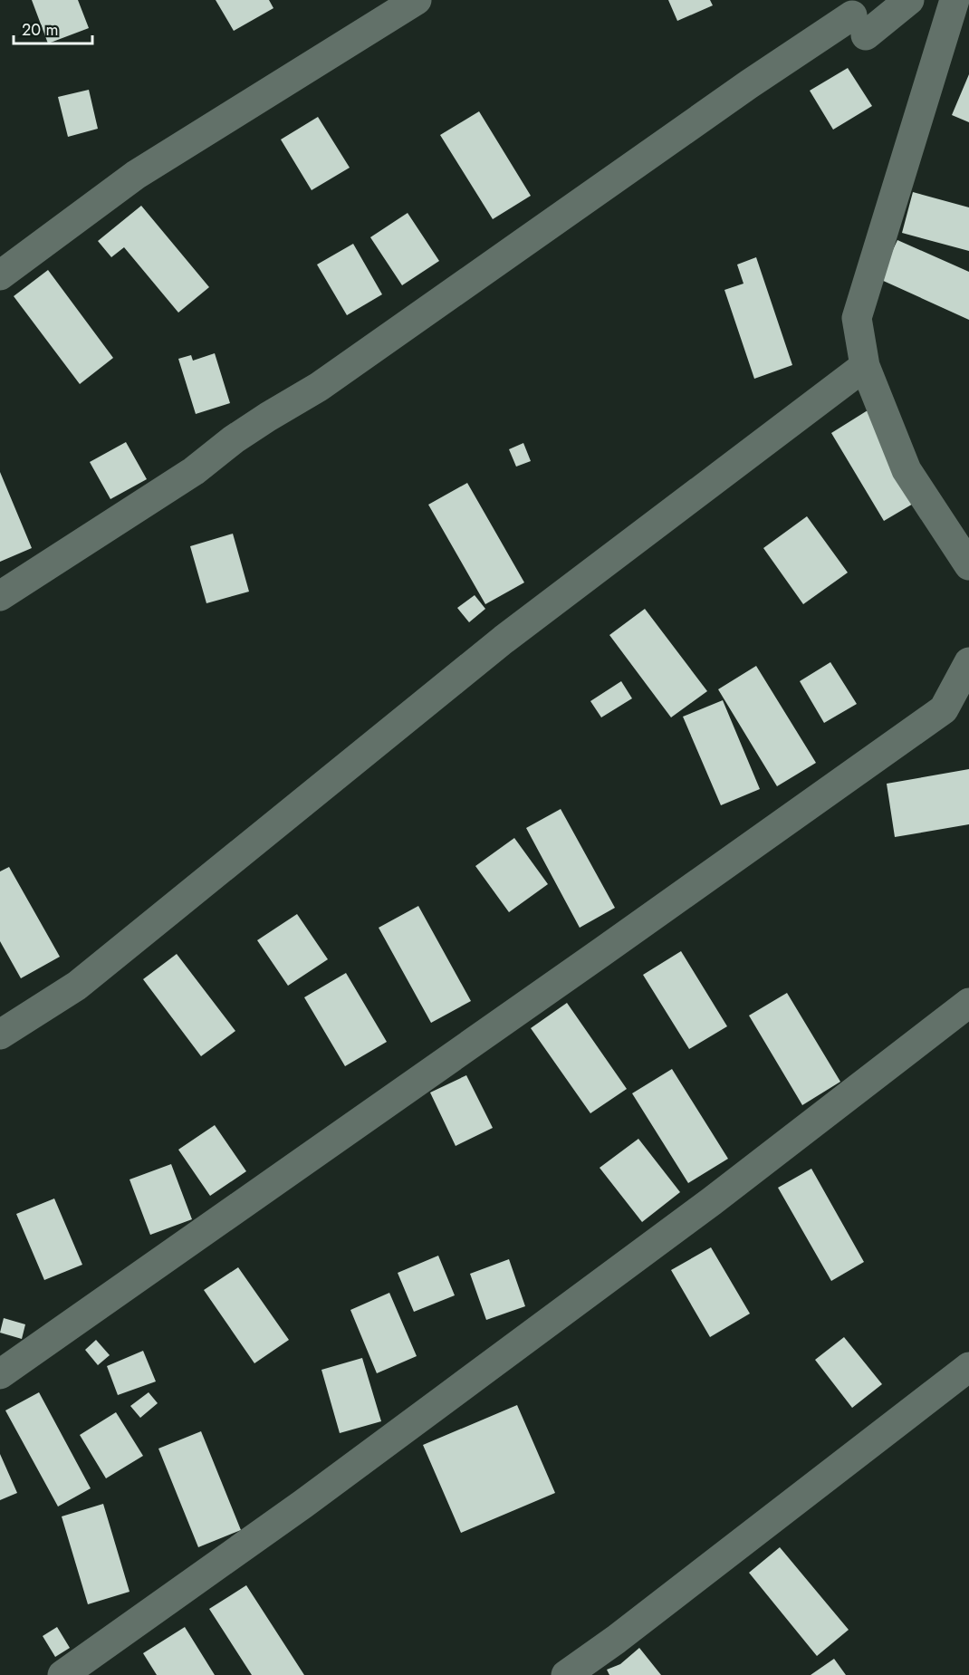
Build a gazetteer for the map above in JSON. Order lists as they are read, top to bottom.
{
  "scale_bar": "20 m"
}
